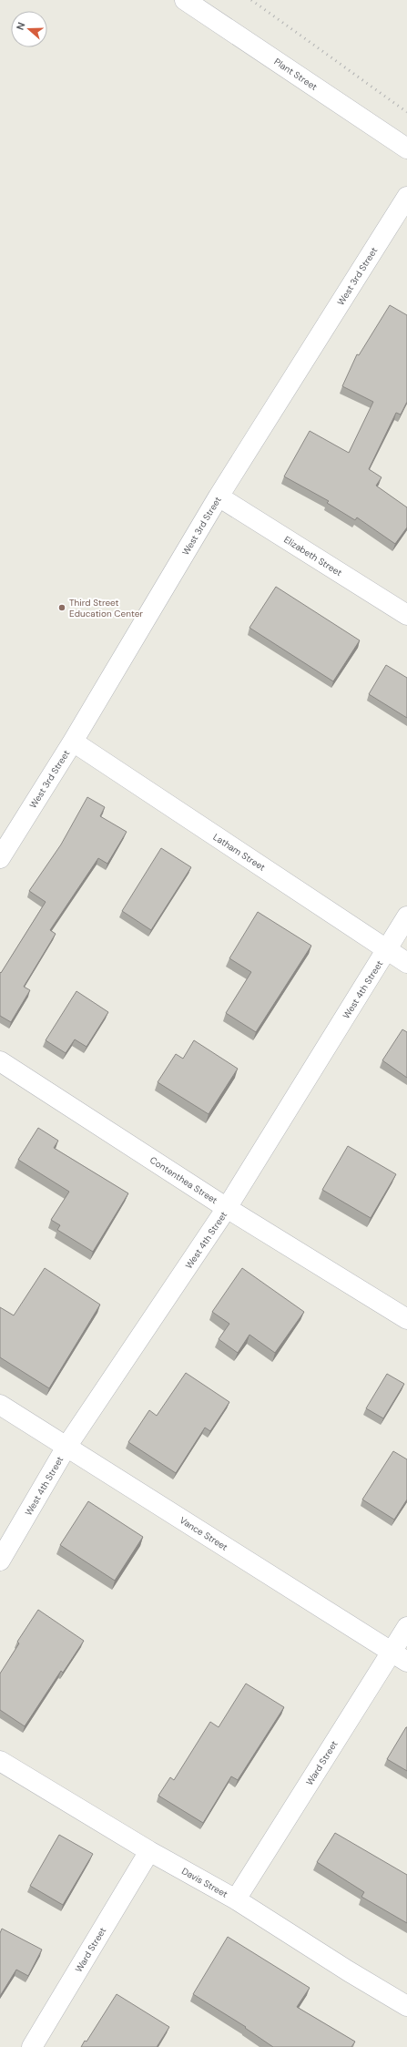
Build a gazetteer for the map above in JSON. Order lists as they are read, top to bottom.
{
  "streets": {
    "street": [
      "Plant Street",
      "West 3rd Street",
      "Elizabeth Street",
      "Latham Street",
      "West 4th Street",
      "Contenthea Street",
      "Vance Street",
      "Ward Street",
      "Davis Street"
    ]
  },
  "crossings": [
    ["West 3rd Street", "Elizabeth Street"],
    ["West 3rd Street", "Latham Street"],
    ["Latham Street", "West 4th Street"],
    ["West 4th Street", "Contenthea Street"],
    ["West 4th Street", "Vance Street"],
    ["Vance Street", "Ward Street"],
    ["Ward Street", "Davis Street"]
  ],
  "places": ["Third Street Education Center"],
  "north": "left"
}
